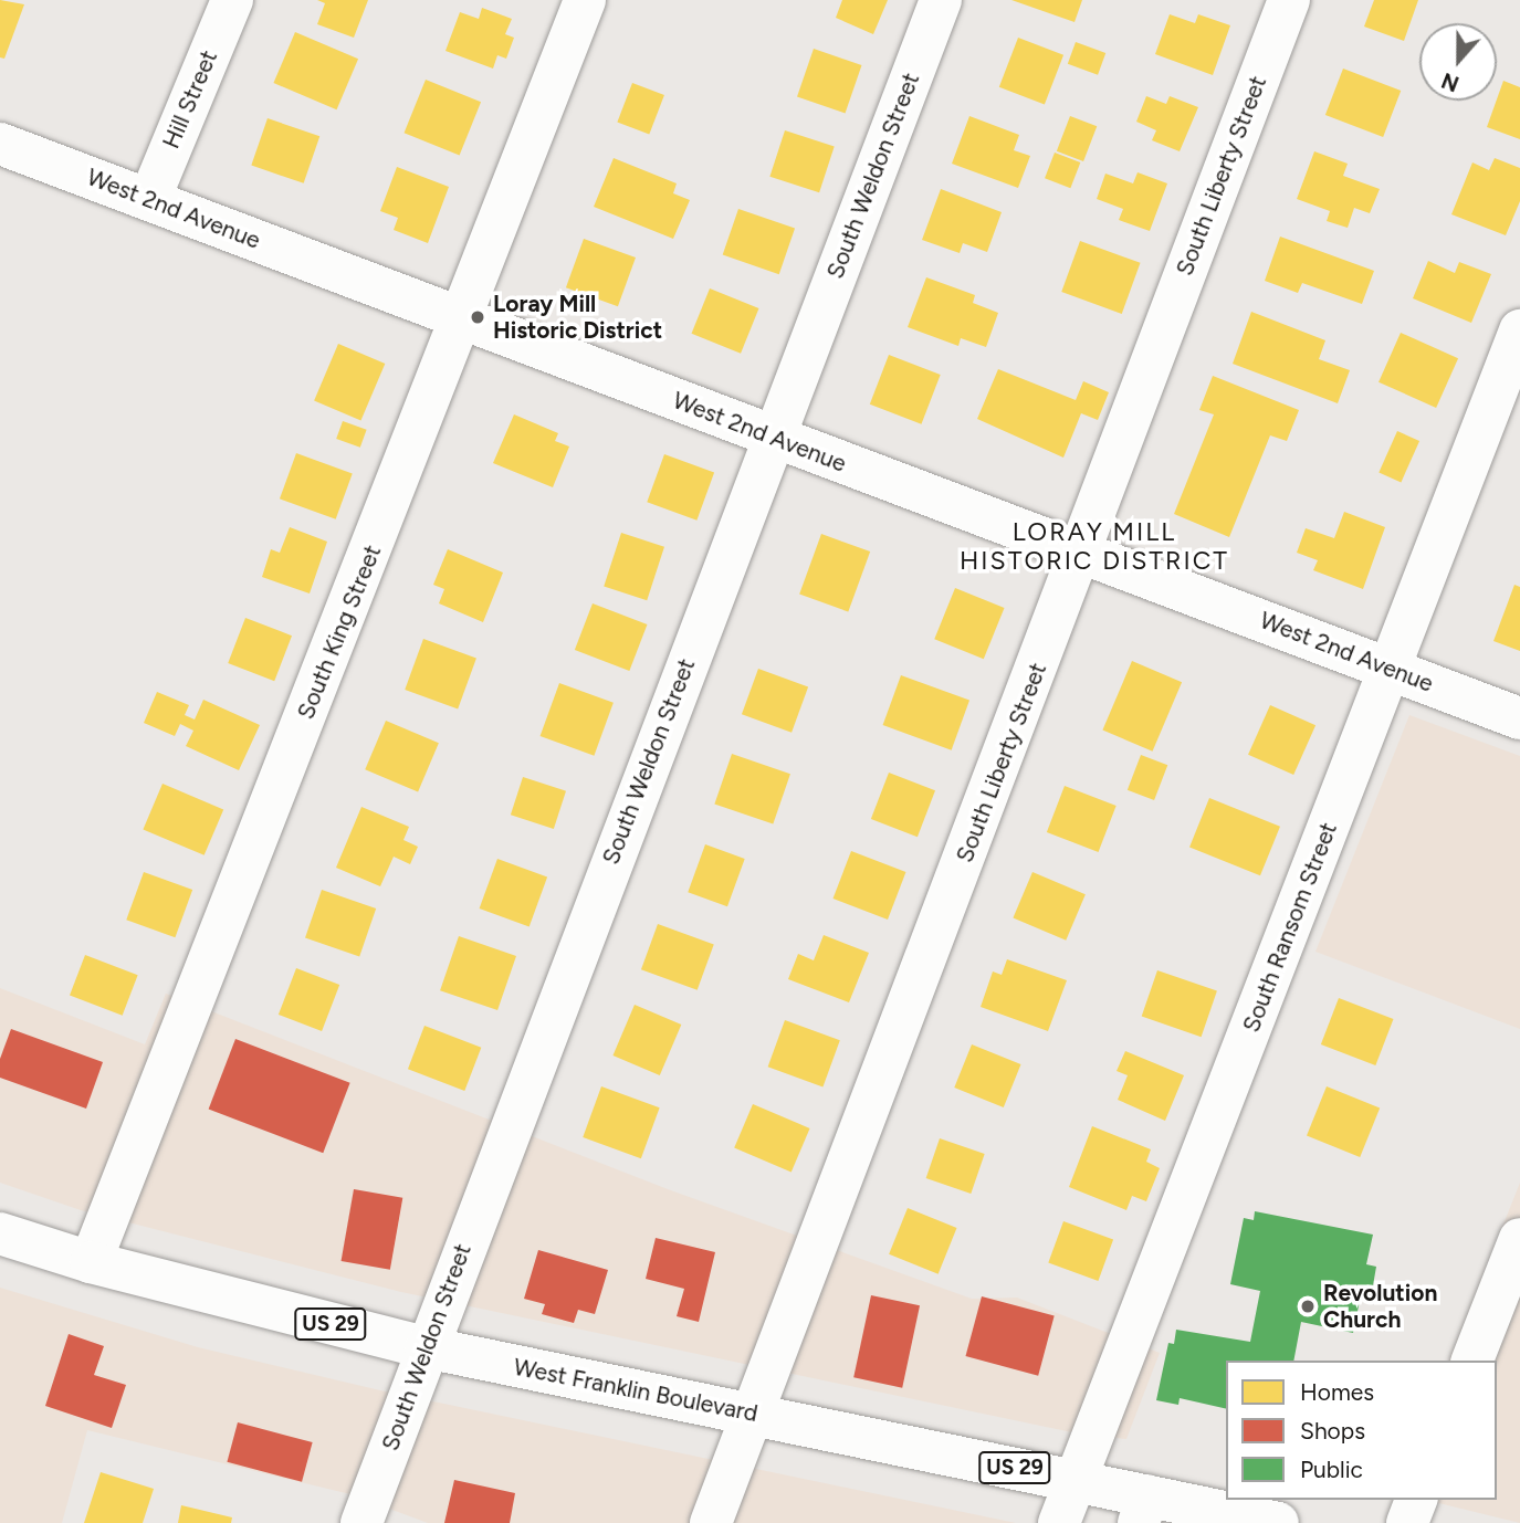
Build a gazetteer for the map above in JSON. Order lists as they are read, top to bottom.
{
  "streets": {
    "street": [
      "Hill Street",
      "South Weldon Street",
      "South Liberty Street",
      "West 2nd Avenue",
      "South King Street",
      "South Ransom Street",
      "US 29",
      "West Franklin Boulevard"
    ]
  },
  "crossings": [
    ["Hill Street", "West 2nd Avenue"],
    ["South Weldon Street", "West 2nd Avenue"],
    ["South Weldon Street", "West Franklin Boulevard"],
    ["South Liberty Street", "West 2nd Avenue"],
    ["South Liberty Street", "West Franklin Boulevard"],
    ["West 2nd Avenue", "South King Street"],
    ["West 2nd Avenue", "South Ransom Street"],
    ["South King Street", "West Franklin Boulevard"],
    ["South Ransom Street", "West Franklin Boulevard"]
  ],
  "districts": ["LORAY MILL HISTORIC DISTRICT"],
  "places": ["Loray Mill Historic District", "Revolution Church"],
  "legend": ["Homes", "Shops", "Public"],
  "north": "bottom"
}
